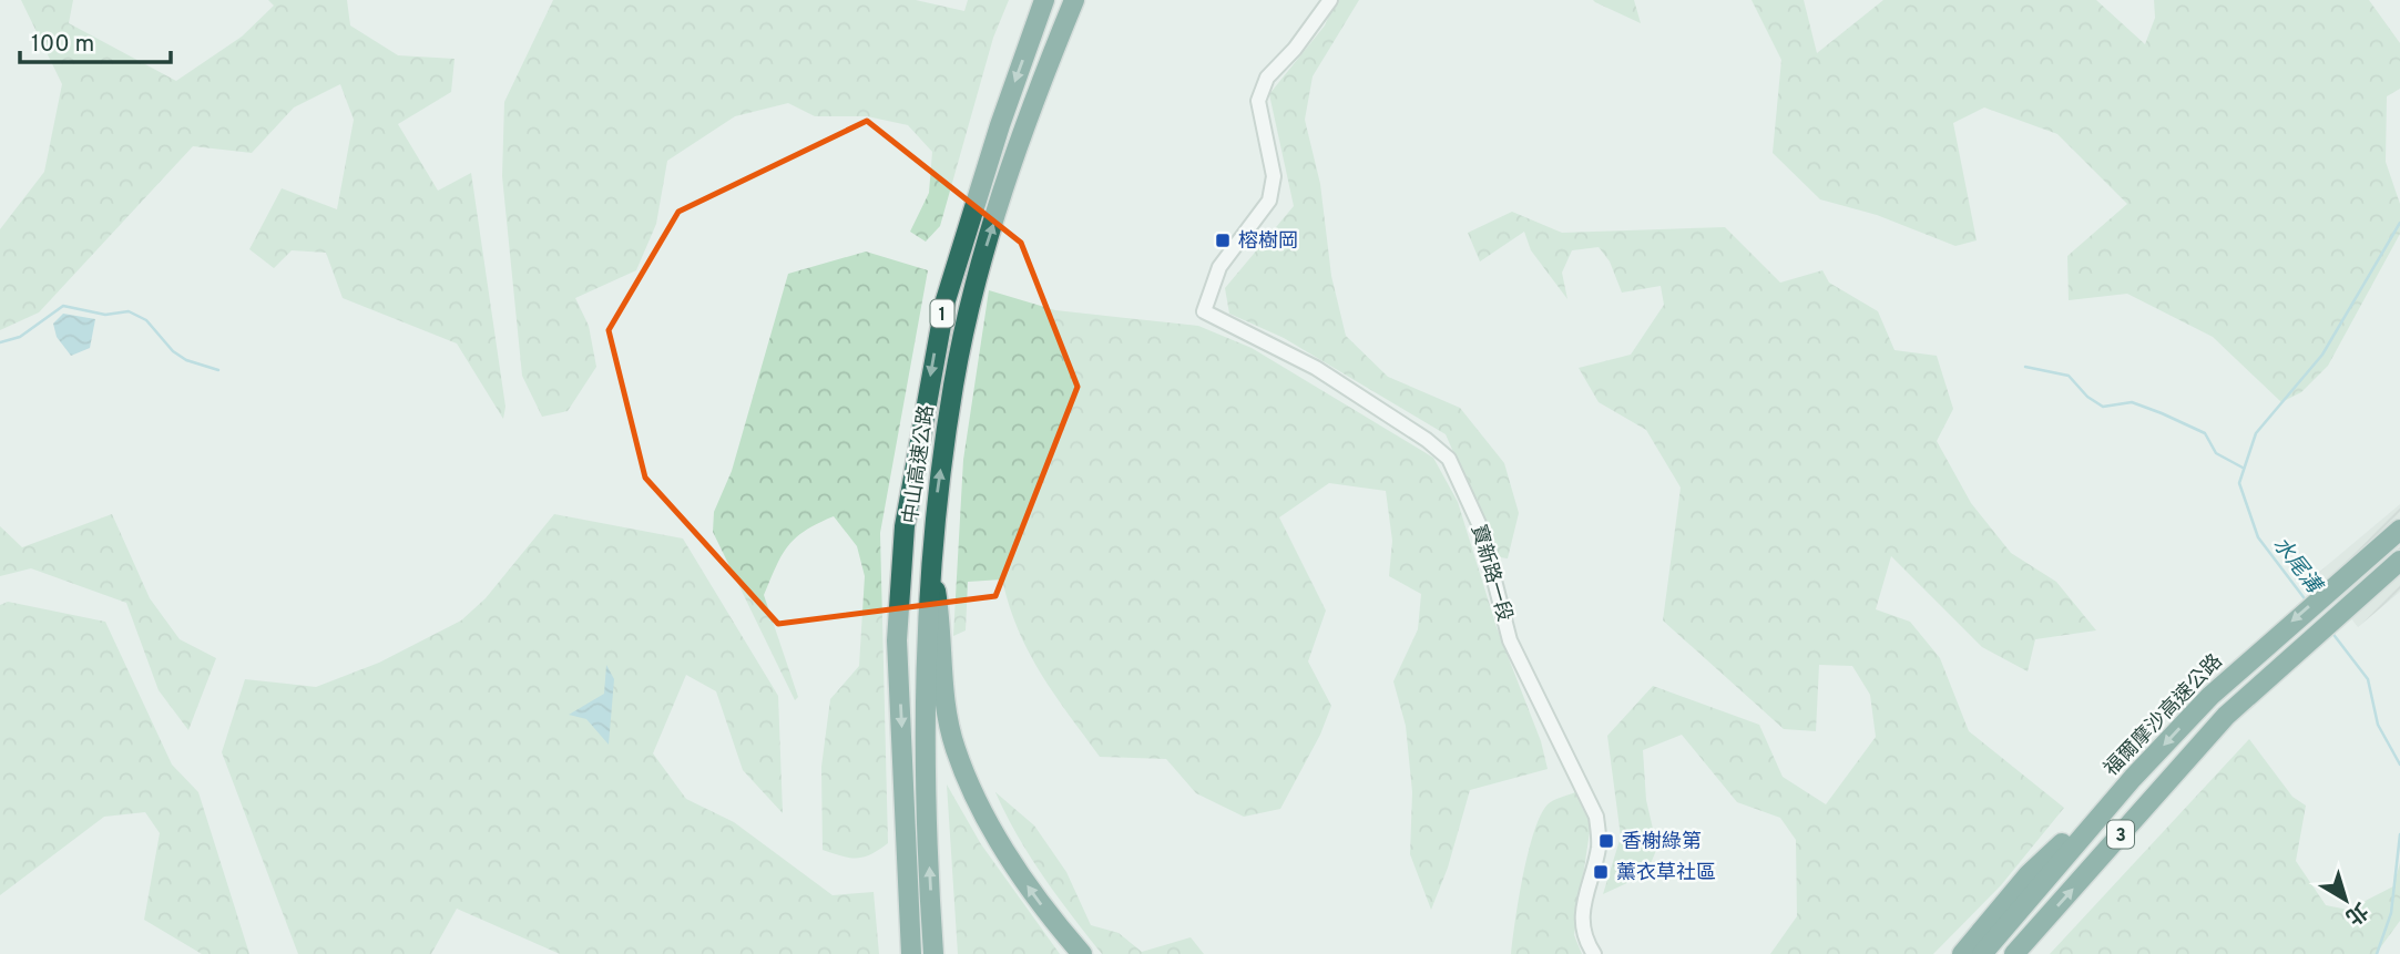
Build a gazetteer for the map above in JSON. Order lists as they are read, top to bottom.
{
  "streets": {
    "highway": [
      "1",
      "中山高速公路",
      "福爾摩沙高速公路",
      "3"
    ],
    "street": ["寶新路一段"]
  },
  "water": ["水尾溝"],
  "places": {
    "transit": ["榕樹岡", "香榭綠第", "薰衣草社區"]
  },
  "scale_bar": "100 m",
  "north": "bottom right"
}
